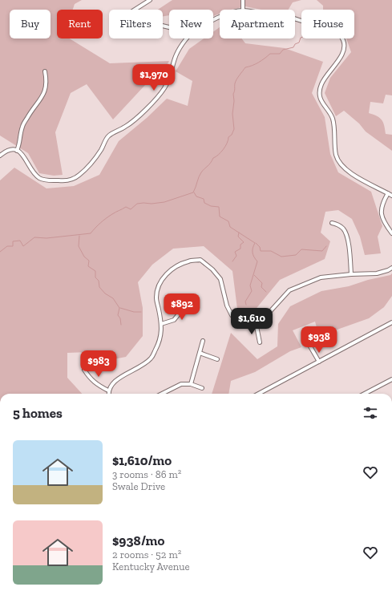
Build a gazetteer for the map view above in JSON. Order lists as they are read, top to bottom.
{
  "page": {
    "chip": [
      "Buy",
      "Rent",
      "Filters",
      "New",
      "Apartment",
      "House"
    ],
    "price": [
      "$1,970",
      "$892",
      "$1,610",
      "$938",
      "$983"
    ],
    "heading": "5 homes",
    "list": [
      {
        "name": "$1,610/mo",
        "note": "3 rooms · 86 m² · Swale Drive"
      },
      {
        "name": "$938/mo",
        "note": "2 rooms · 52 m² · Kentucky Avenue"
      }
    ]
  }
}
